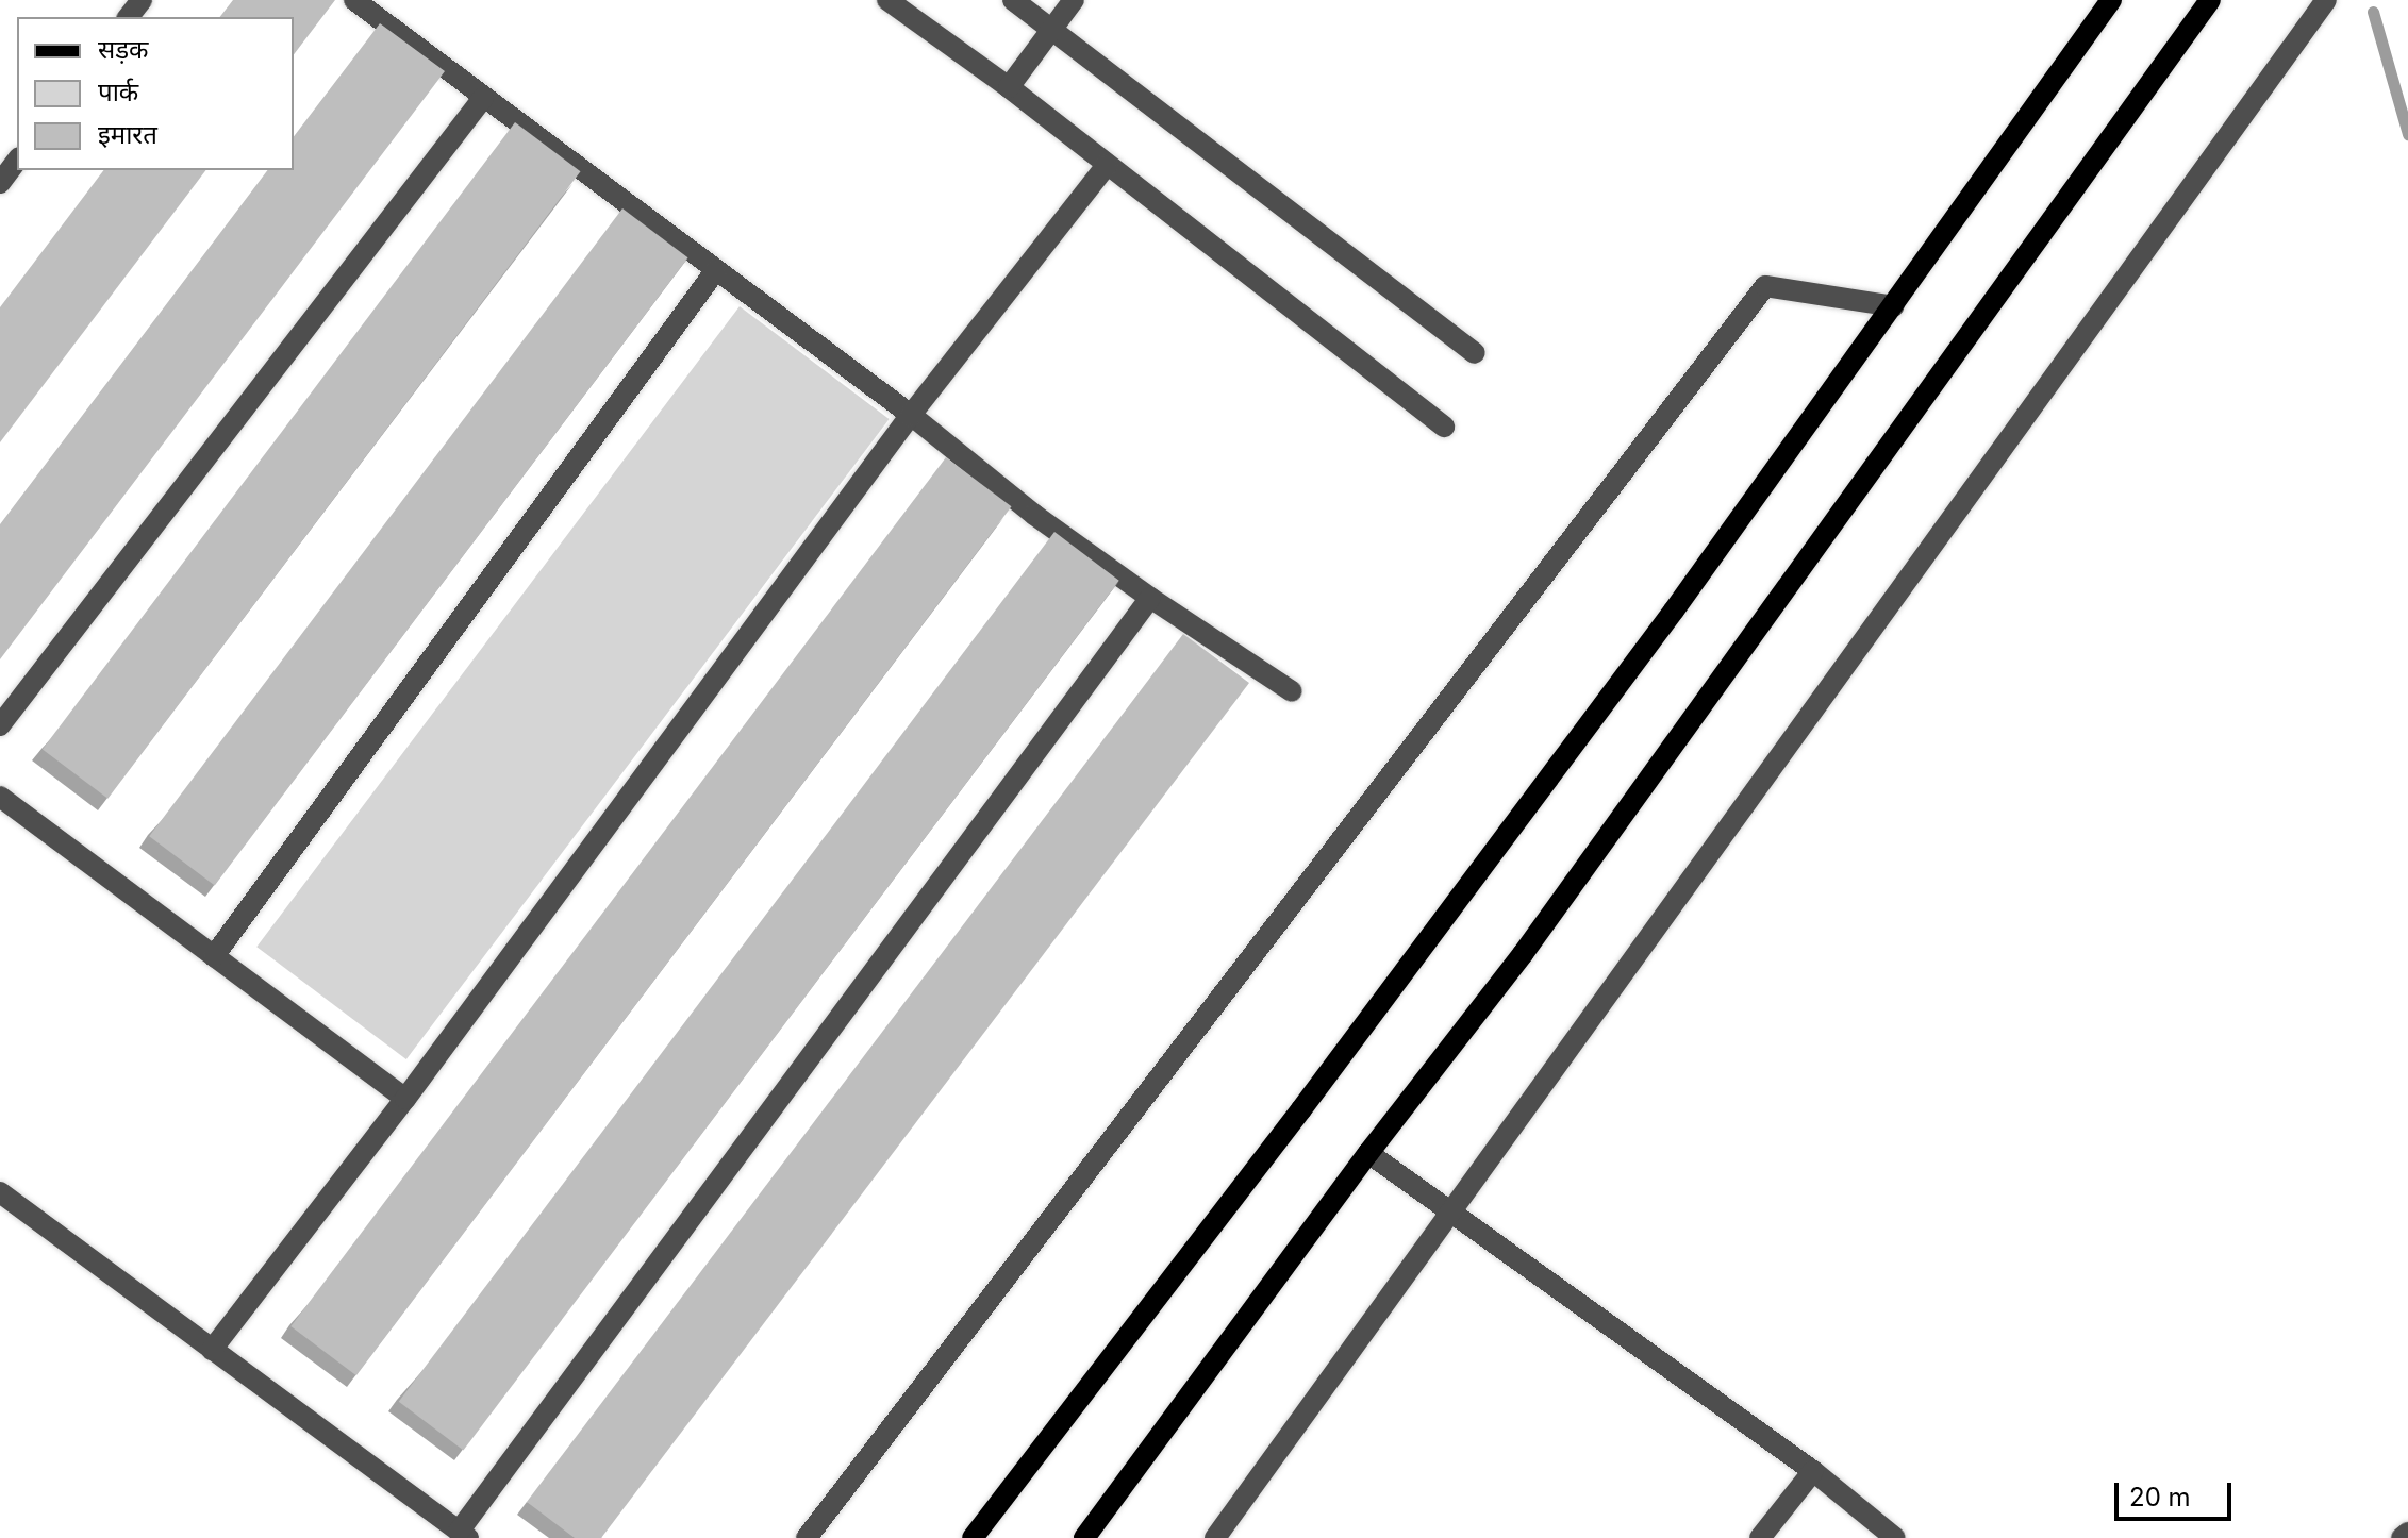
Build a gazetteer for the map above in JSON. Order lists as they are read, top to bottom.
{
  "legend": ["सड़क", "पार्क", "इमारत"],
  "scale_bar": "20 m"
}
